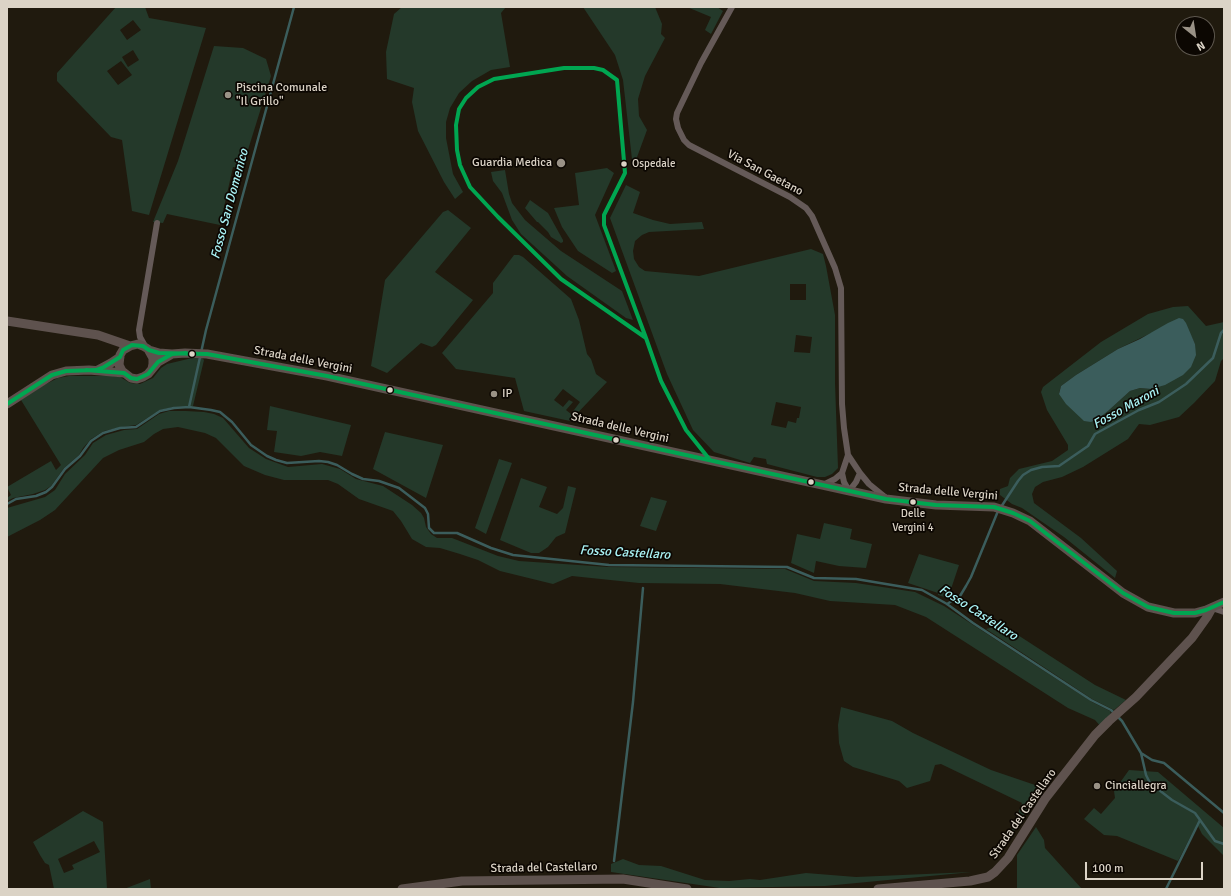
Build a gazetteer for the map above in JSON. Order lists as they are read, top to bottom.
{
  "streets": {
    "main road": ["Strada delle Vergini", "Strada del Castellaro"],
    "street": ["Via San Gaetano"]
  },
  "crossings": [
    ["Via San Gaetano", "Strada delle Vergini"],
    ["Strada delle Vergini", "Strada del Castellaro"]
  ],
  "water": ["Fosso San Domenico", "Fosso Maroni", "Fosso Castellaro"],
  "places": [
    "Piscina Comunale \"Il Grillo\"",
    "Guardia Medica",
    "Ospedale",
    "IP",
    "Delle Vergini 4",
    "Cinciallegra"
  ],
  "scale_bar": "100 m",
  "north": "bottom right"
}
